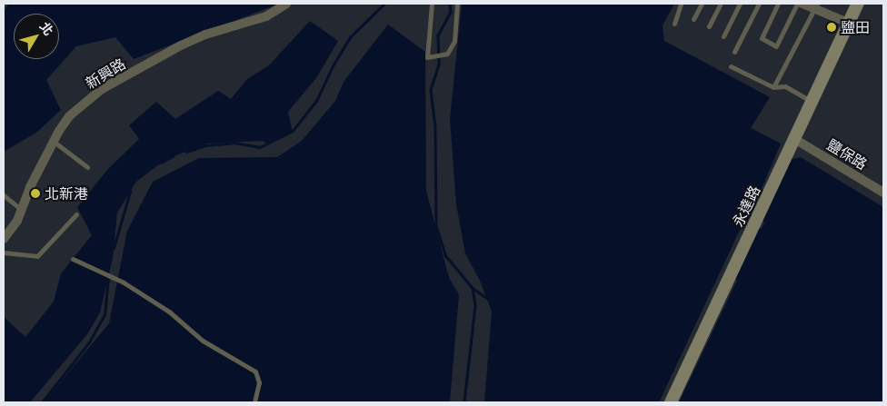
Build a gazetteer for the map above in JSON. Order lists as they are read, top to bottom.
{
  "streets": {
    "street": ["新興路", "鹽保路", "永達路"]
  },
  "crossings": [
    ["鹽保路", "永達路"]
  ],
  "places": ["鹽田", "北新港"],
  "north": "top right"
}
